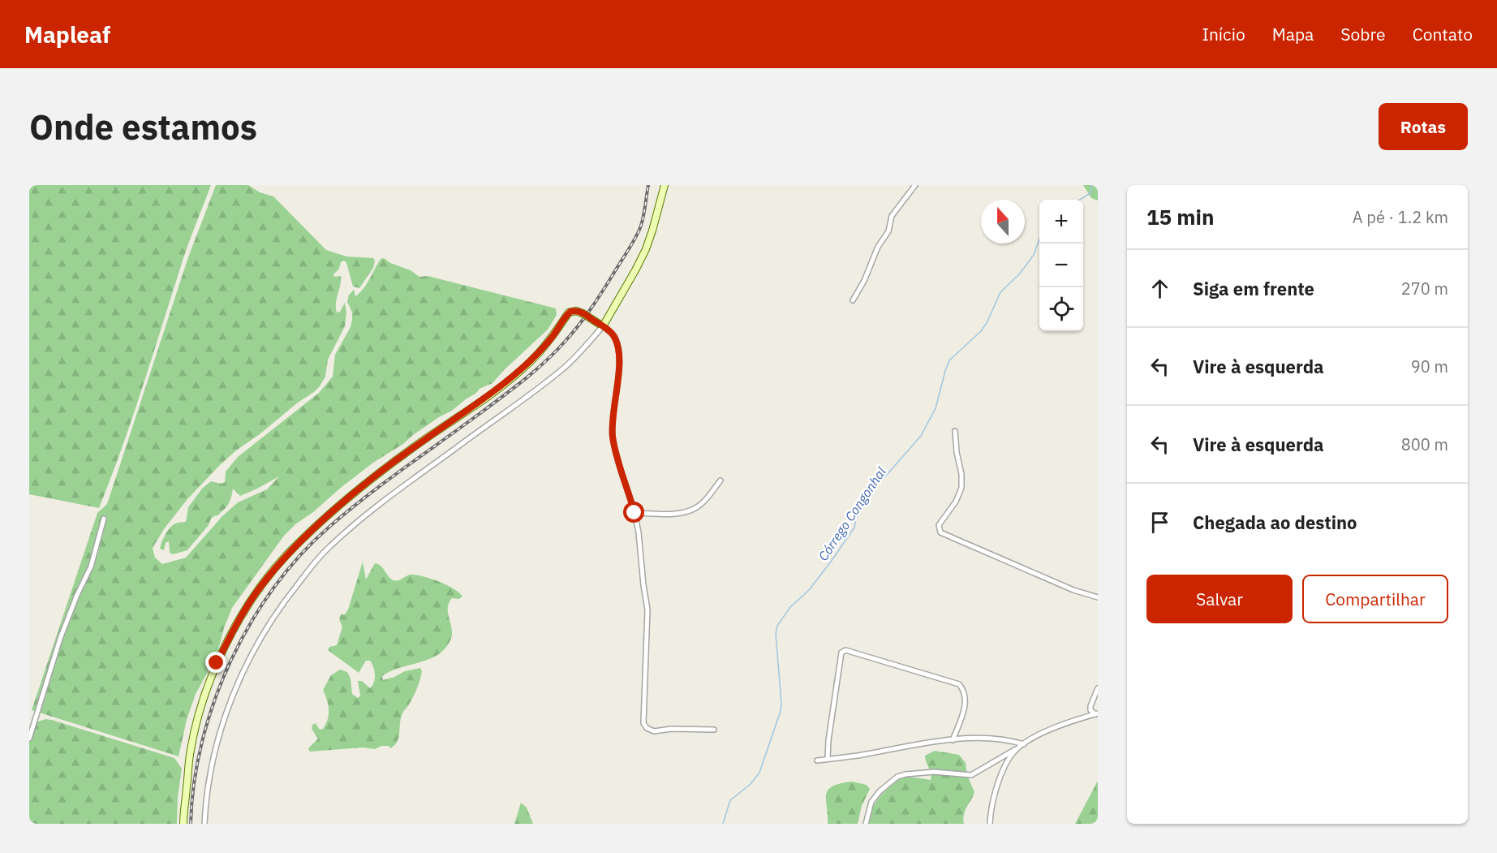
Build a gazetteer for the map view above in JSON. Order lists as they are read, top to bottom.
{
  "water": ["Córrego Congonhal"],
  "north": "top",
  "page": {
    "header": "Mapleaf",
    "nav": [
      "Início",
      "Mapa",
      "Sobre",
      "Contato"
    ],
    "buttons": [
      "Rotas",
      ["Salvar", "Compartilhar"]
    ],
    "title": "Onde estamos",
    "heading": ["15 min", "A pé · 1.2 km"],
    "map_buttons": ["+", "−"],
    "list": [
      ["Siga em frente", "270 m"],
      ["Vire à esquerda", "90 m"],
      ["Vire à esquerda", "800 m"],
      "Chegada ao destino"
    ]
  }
}
